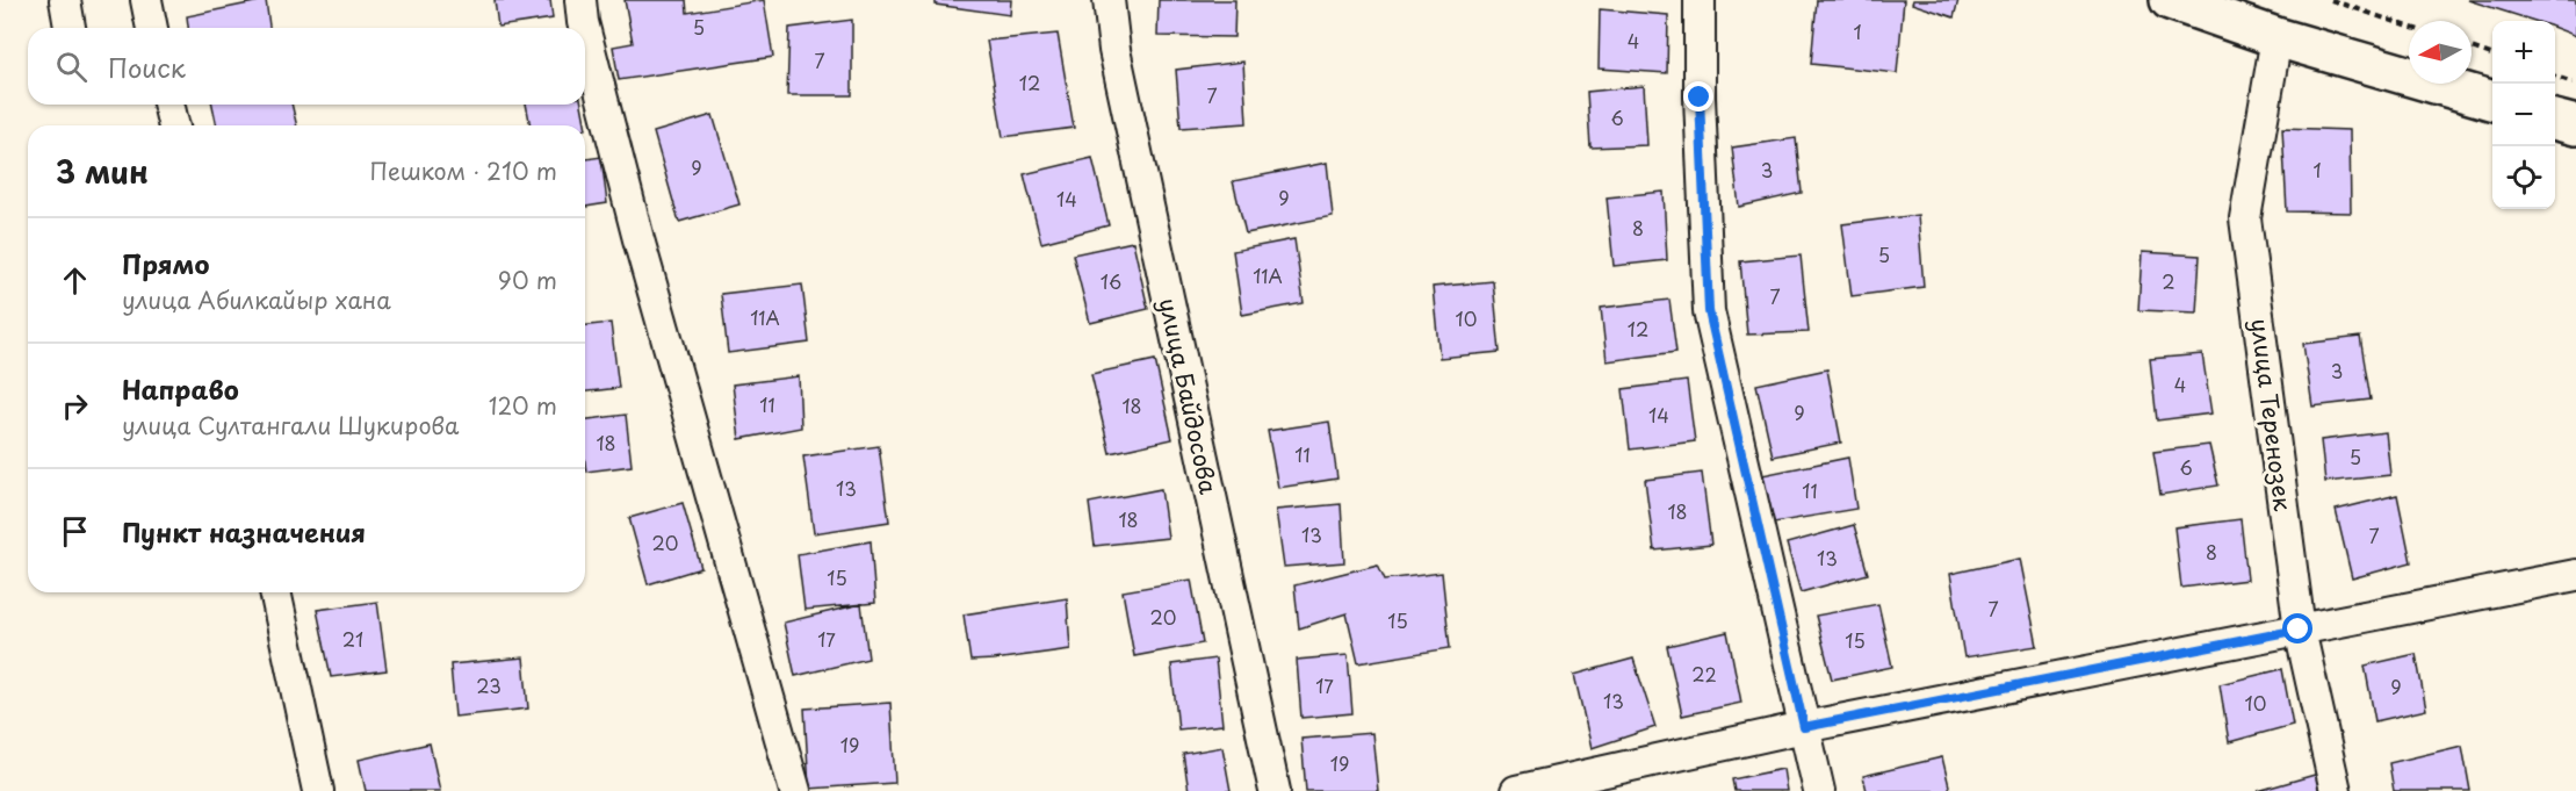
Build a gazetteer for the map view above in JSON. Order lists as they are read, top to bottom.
{
  "streets": {
    "street": ["улица Байдосова", "улица Теренозек"]
  },
  "house_numbers": [
    "5",
    "1",
    "4",
    "7",
    "12",
    "7",
    "6",
    "9",
    "3",
    "1",
    "9",
    "14",
    "8",
    "5",
    "11А",
    "16",
    "2",
    "7",
    "11А",
    "10",
    "12",
    "3",
    "4",
    "11",
    "18",
    "9",
    "14",
    "18",
    "11",
    "5",
    "6",
    "13",
    "11",
    "18",
    "18",
    "13",
    "7",
    "20",
    "8",
    "13",
    "15",
    "7",
    "20",
    "15",
    "21",
    "17",
    "15",
    "22",
    "23",
    "17",
    "9",
    "13",
    "10",
    "19",
    "19"
  ],
  "north": "left",
  "page": {
    "map_buttons": ["+", "−"],
    "search": "Поиск",
    "heading": ["3 мин", "Пешком · 210 m"],
    "list": [
      ["Прямо", "улица Абилкайыр хана", "90 m"],
      ["Направо", "улица Султангали Шукирова", "120 m"],
      "Пункт назначения"
    ]
  }
}
